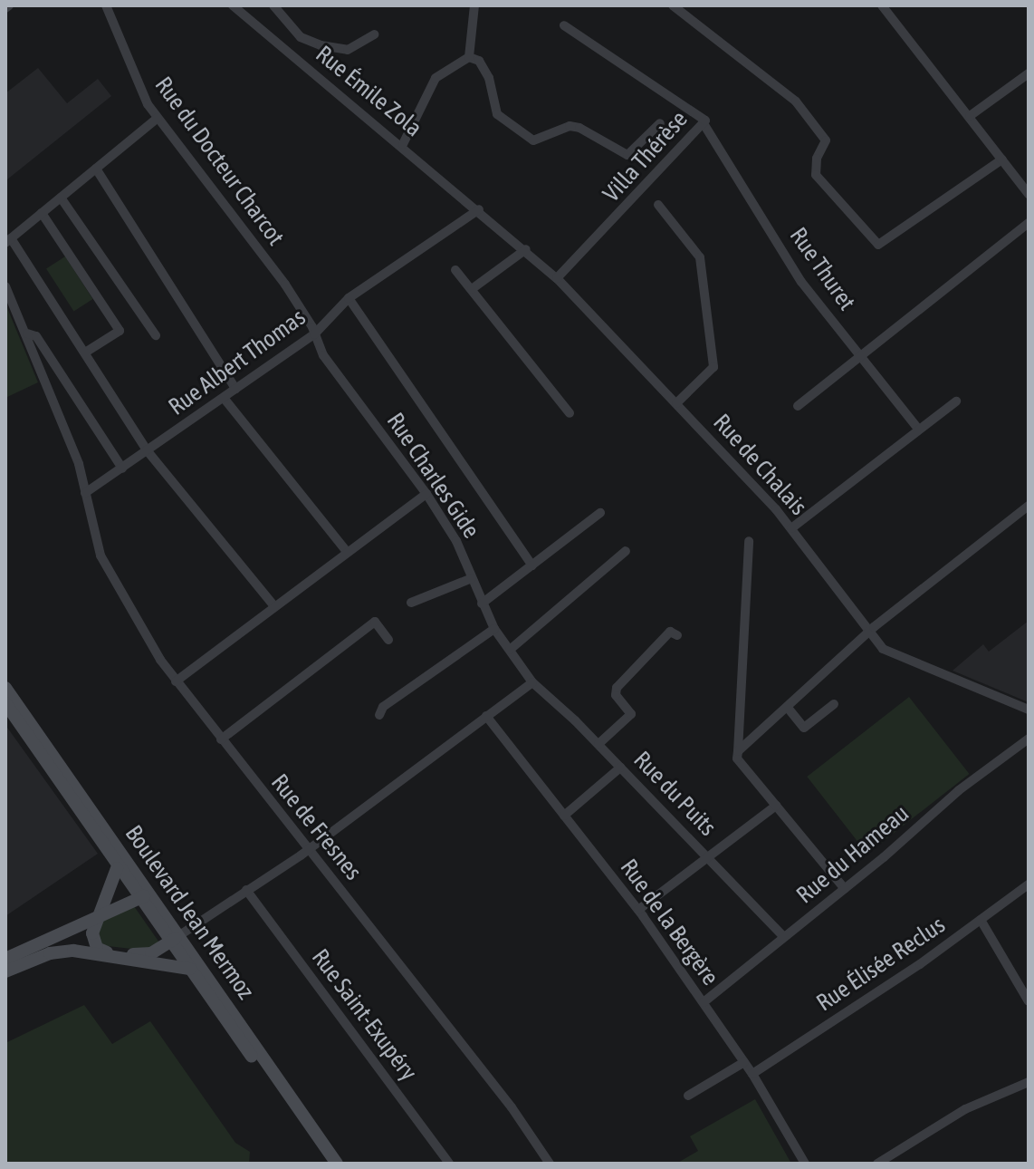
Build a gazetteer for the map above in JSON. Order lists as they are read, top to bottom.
{
  "streets": {
    "main road": ["Boulevard Jean Mermoz"],
    "street": [
      "Rue Émile Zola",
      "Villa Thérèse",
      "Rue du Docteur Charcot",
      "Rue Thuret",
      "Rue Albert Thomas",
      "Rue de Chalais",
      "Rue Charles Gide",
      "Rue du Puits",
      "Rue de Fresnes",
      "Rue du Hameau",
      "Rue de la Bergère",
      "Rue Élisée Reclus",
      "Rue Saint-Exupéry"
    ]
  },
  "crossings": [
    ["Rue Émile Zola", "Rue Albert Thomas"],
    ["Rue Émile Zola", "Rue de Chalais"],
    ["Villa Thérèse", "Rue Thuret"],
    ["Villa Thérèse", "Rue de Chalais"],
    ["Rue du Docteur Charcot", "Rue Albert Thomas"],
    ["Rue du Docteur Charcot", "Rue Charles Gide"],
    ["Rue Albert Thomas", "Rue de Chalais"],
    ["Rue Albert Thomas", "Rue Charles Gide"],
    ["Rue Albert Thomas", "Rue de Fresnes"],
    ["Rue Charles Gide", "Rue du Puits"],
    ["Rue du Puits", "Rue du Hameau"],
    ["Rue du Hameau", "Rue de la Bergère"],
    ["Rue de la Bergère", "Rue Élisée Reclus"]
  ]
}
